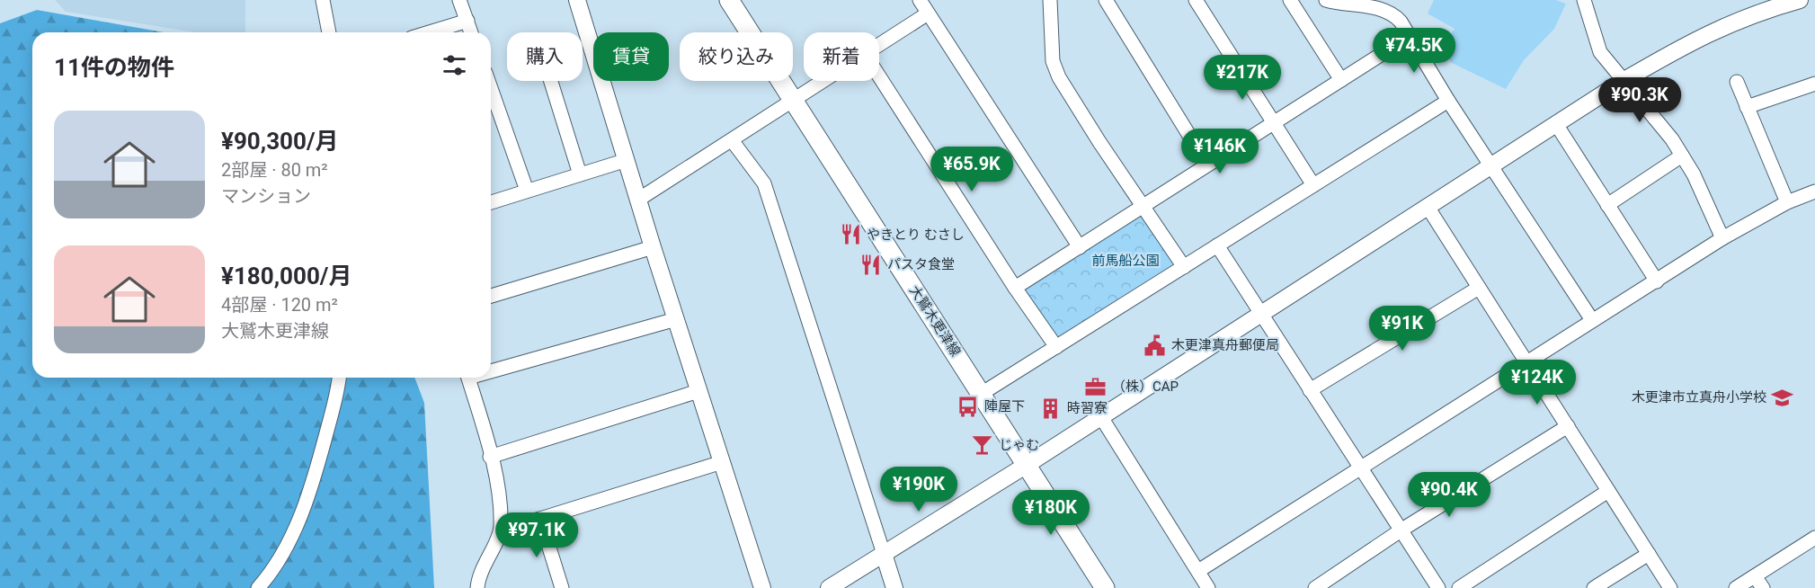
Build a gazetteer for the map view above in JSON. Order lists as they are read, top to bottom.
{
  "streets": {
    "main road": ["大鷲木更津線"]
  },
  "parks": ["前馬船公園"],
  "places": {
    "restaurant": ["やきとり むさし", "パスタ食堂"],
    "public building": ["木更津真舟郵便局"],
    "office": ["（株）CAP"],
    "school or university": ["木更津市立真舟小学校"],
    "bus stop": ["陣屋下"],
    "building": ["時習寮"],
    "bar": ["じゃむ"]
  },
  "page": {
    "price": [
      "¥74.5K",
      "¥217K",
      "¥90.3K",
      "¥146K",
      "¥65.9K",
      "¥91K",
      "¥124K",
      "¥190K",
      "¥90.4K",
      "¥180K",
      "¥97.1K"
    ],
    "chip": [
      "購入",
      "賃貸",
      "絞り込み",
      "新着"
    ],
    "heading": "11件の物件",
    "list": [
      {
        "name": "¥90,300/月",
        "note": "2部屋 · 80 m² · マンション"
      },
      {
        "name": "¥180,000/月",
        "note": "4部屋 · 120 m² · 大鷲木更津線"
      }
    ]
  }
}
